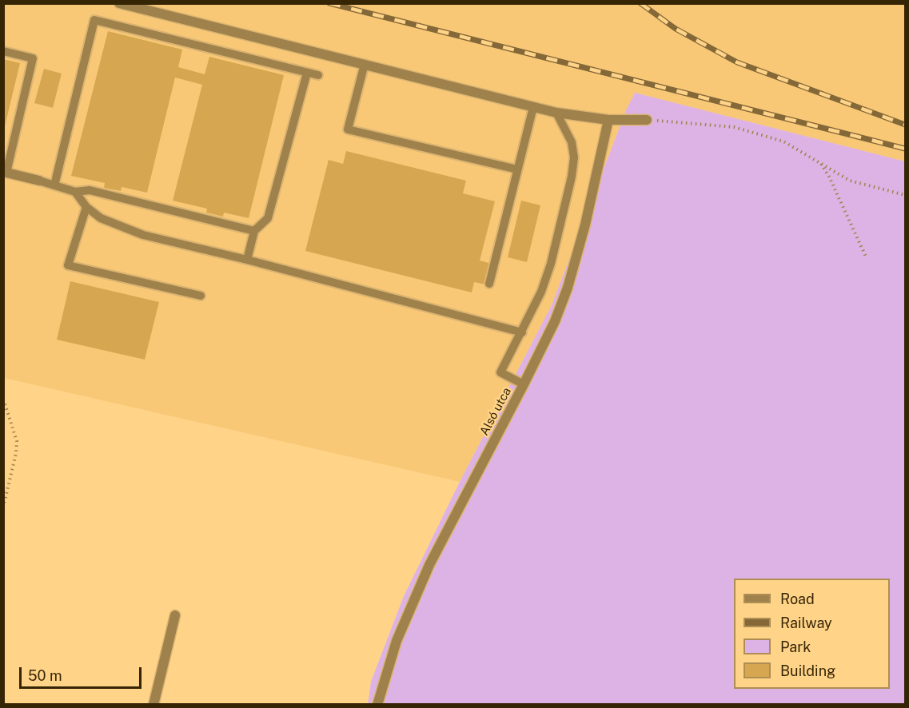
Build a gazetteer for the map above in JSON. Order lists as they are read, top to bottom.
{
  "streets": {
    "street": ["Alsó utca"]
  },
  "legend": [
    "Road",
    "Railway",
    "Park",
    "Building"
  ],
  "scale_bar": "50 m"
}
